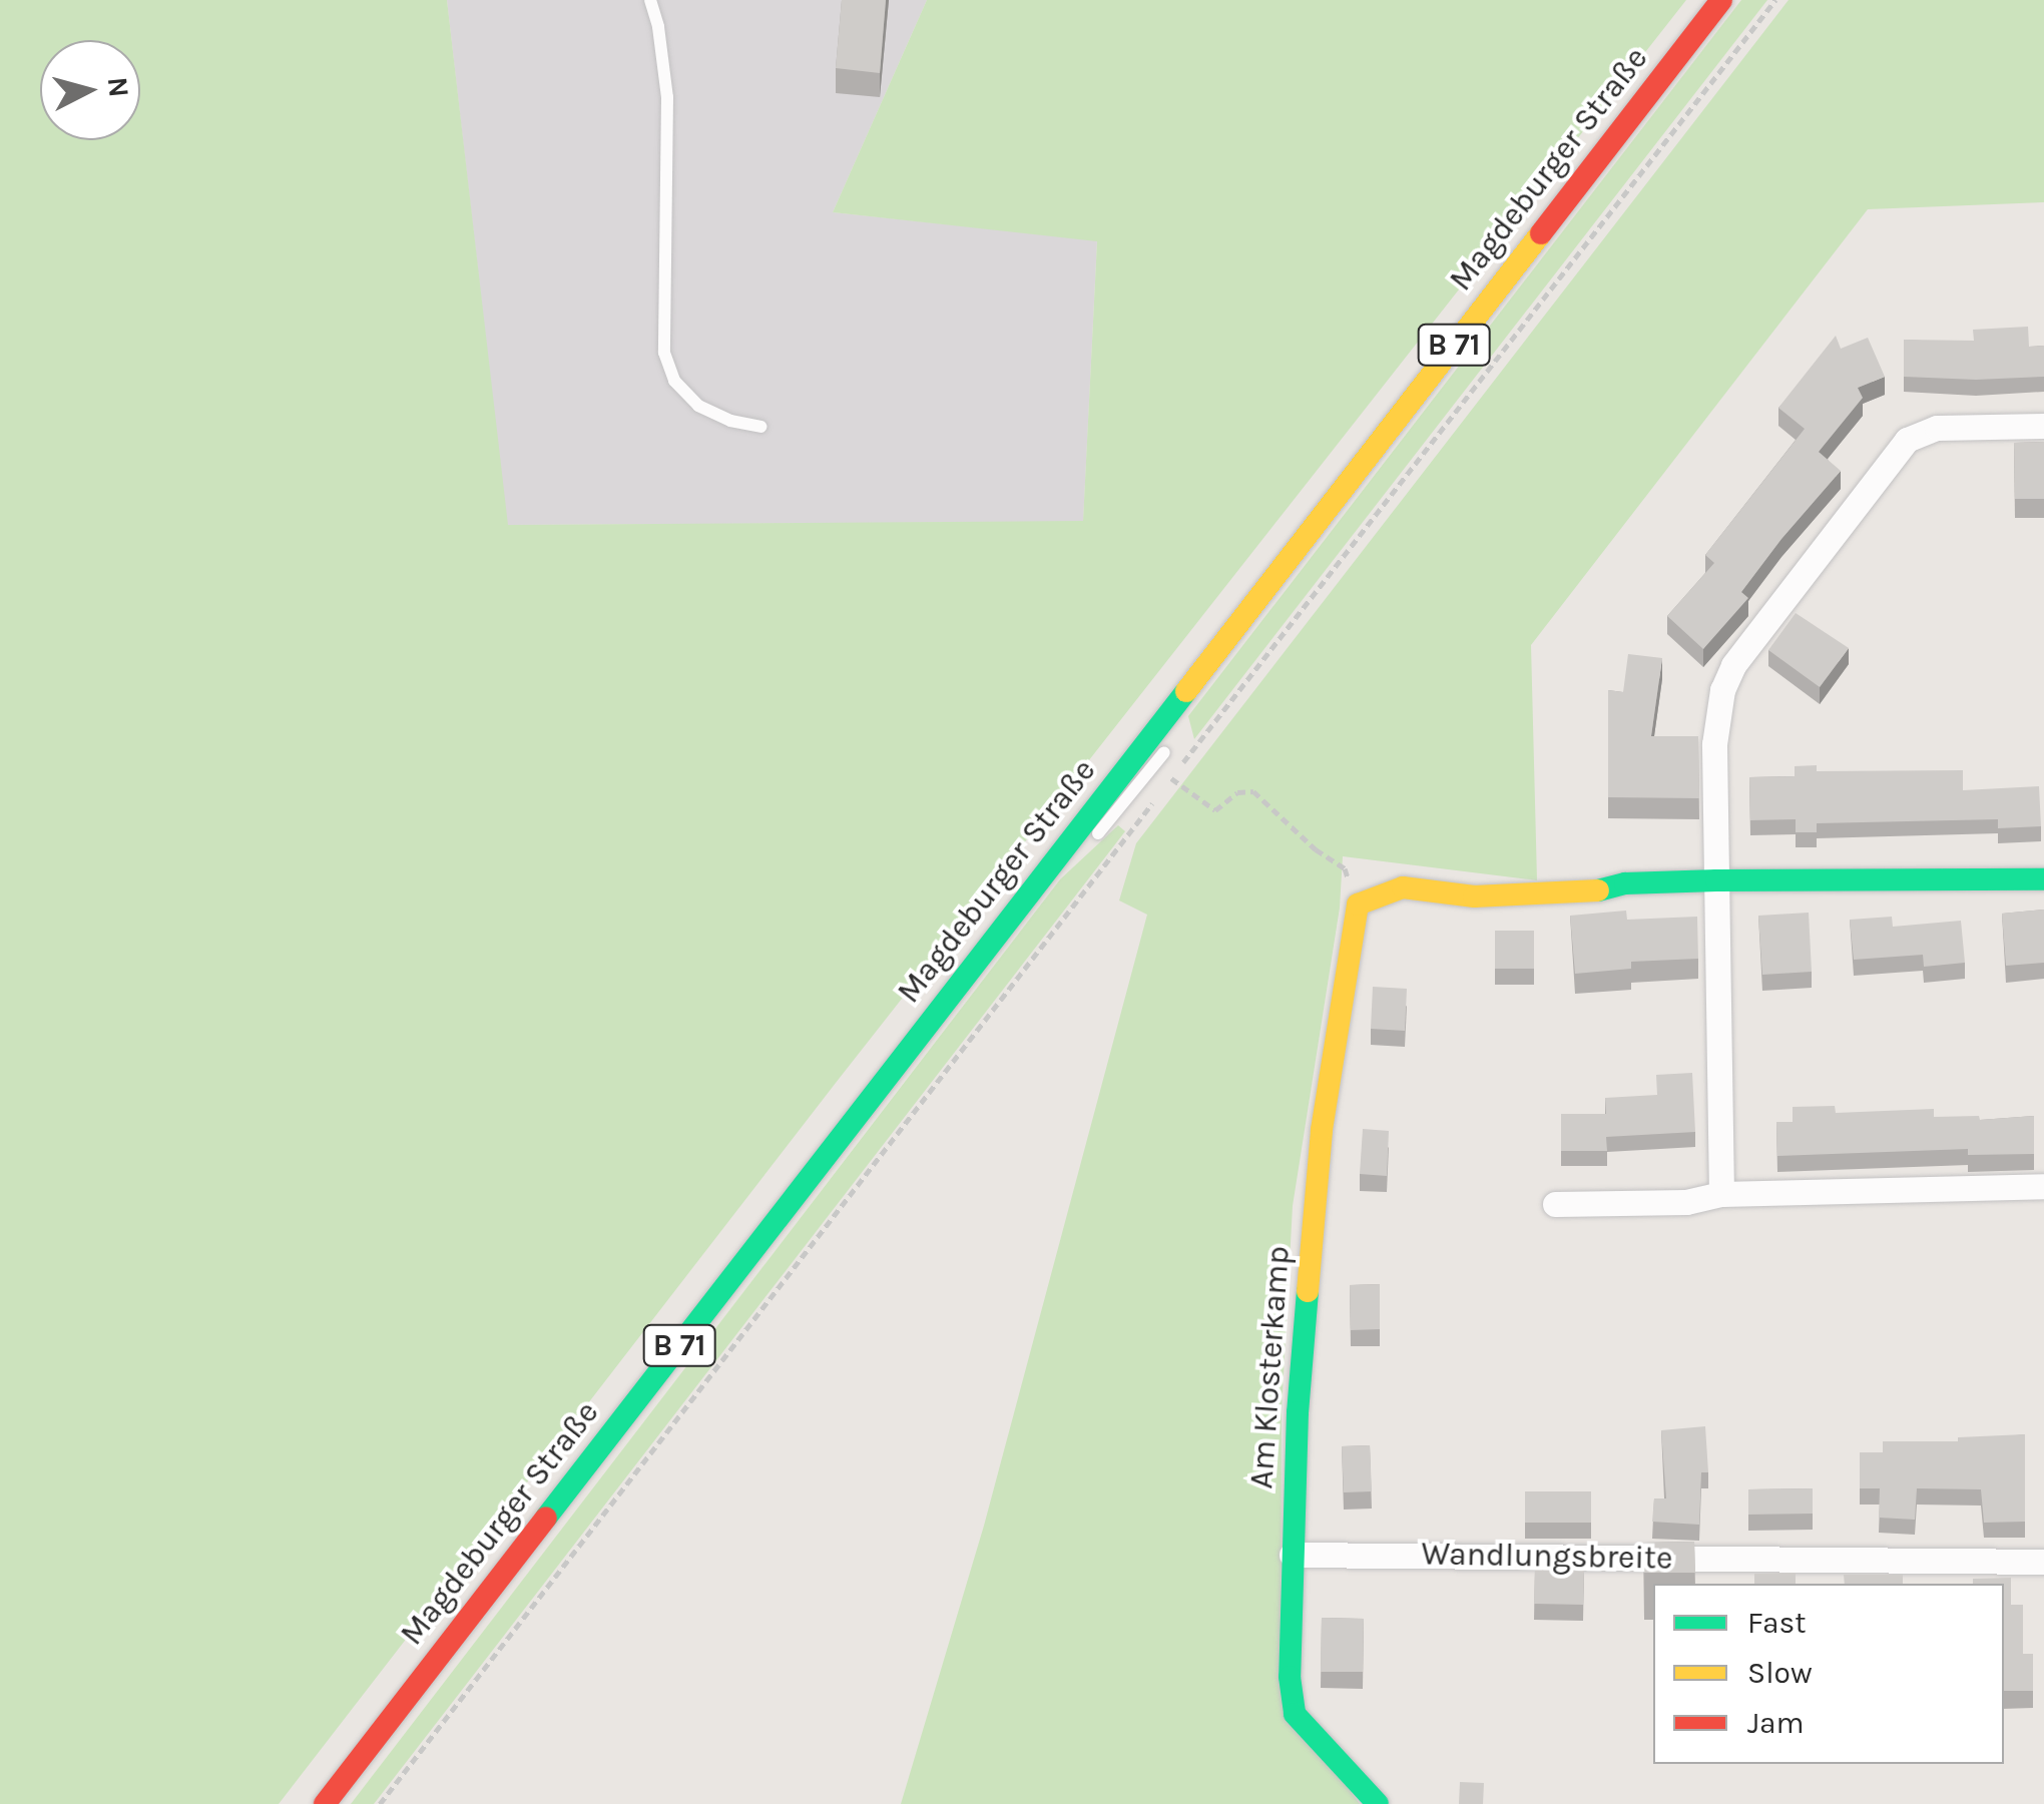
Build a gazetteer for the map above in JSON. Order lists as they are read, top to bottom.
{
  "streets": {
    "main road": ["Magdeburger Straße", "B 71", "Am Klosterkamp"],
    "street": ["Wandlungsbreite"]
  },
  "crossings": [
    ["Am Klosterkamp", "Wandlungsbreite"]
  ],
  "legend": ["Fast", "Slow", "Jam"],
  "north": "right"
}
